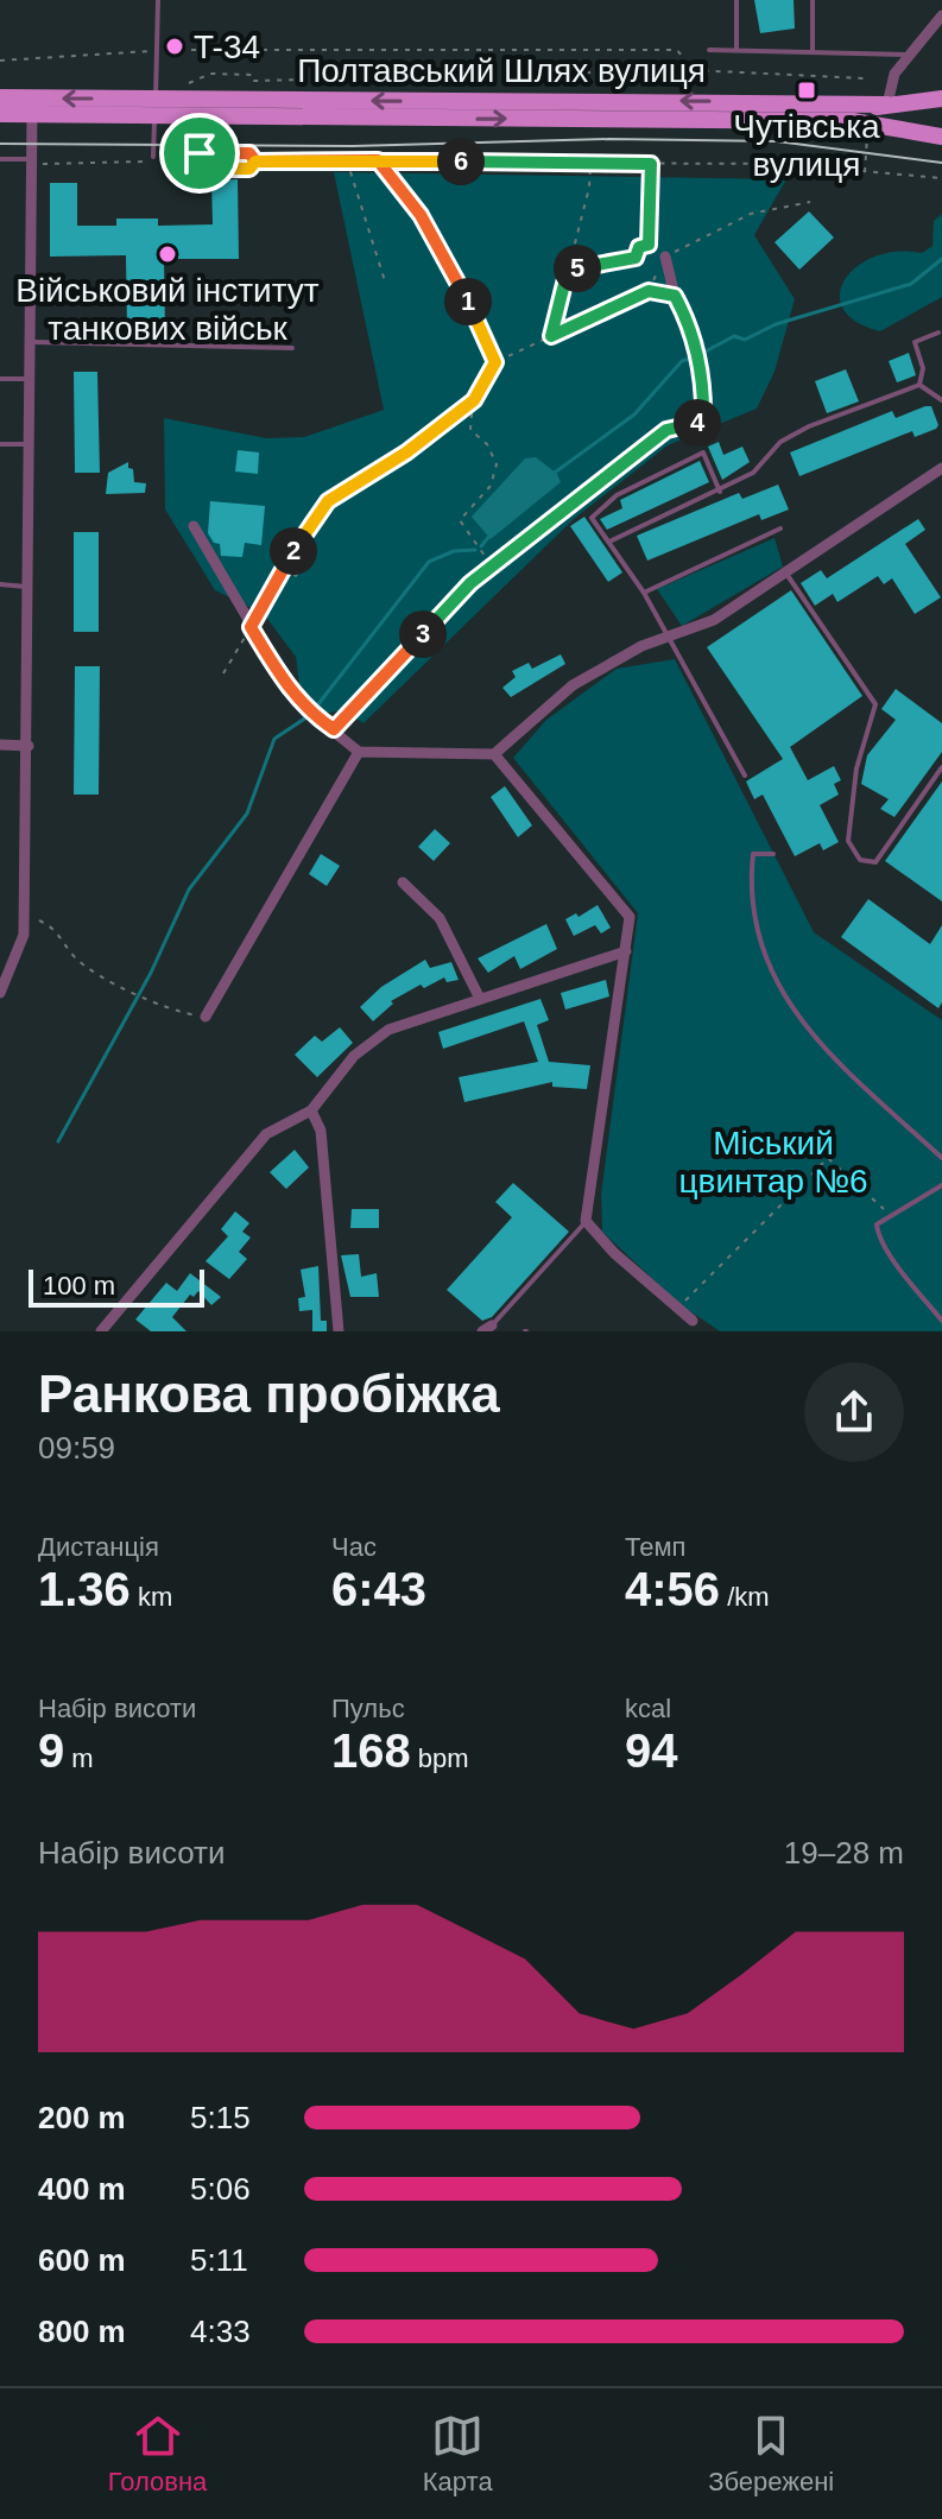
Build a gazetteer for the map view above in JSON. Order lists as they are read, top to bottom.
{
  "streets": {
    "main road": ["Полтавський Шлях вулиця"]
  },
  "parks": ["Міський цвинтар №6"],
  "places": {
    "other": ["T-34", "Військовий інститут танкових військ"],
    "transit": ["Чутівська вулиця"]
  },
  "scale_bar": "100 m",
  "page": {
    "pins": [
      "6",
      "5",
      "1",
      "4",
      "2",
      "3"
    ],
    "scale": "100 m",
    "heading": ["Ранкова пробіжка", "09:59"],
    "stats": [
      ["Дистанція", "1.36 km"],
      ["Час", "6:43"],
      ["Темп", "4:56 /km"],
      ["Набір висоти", "9 m"],
      ["Пульс", "168 bpm"],
      ["kcal", "94"]
    ],
    "chart": ["Набір висоти", "19–28 m"],
    "list": [
      {
        "name": "200 m",
        "note": "5:15"
      },
      {
        "name": "400 m",
        "note": "5:06"
      },
      {
        "name": "600 m",
        "note": "5:11"
      },
      {
        "name": "800 m",
        "note": "4:33"
      }
    ],
    "tabs": ["Головна", "Карта", "Збережені"]
  }
}
